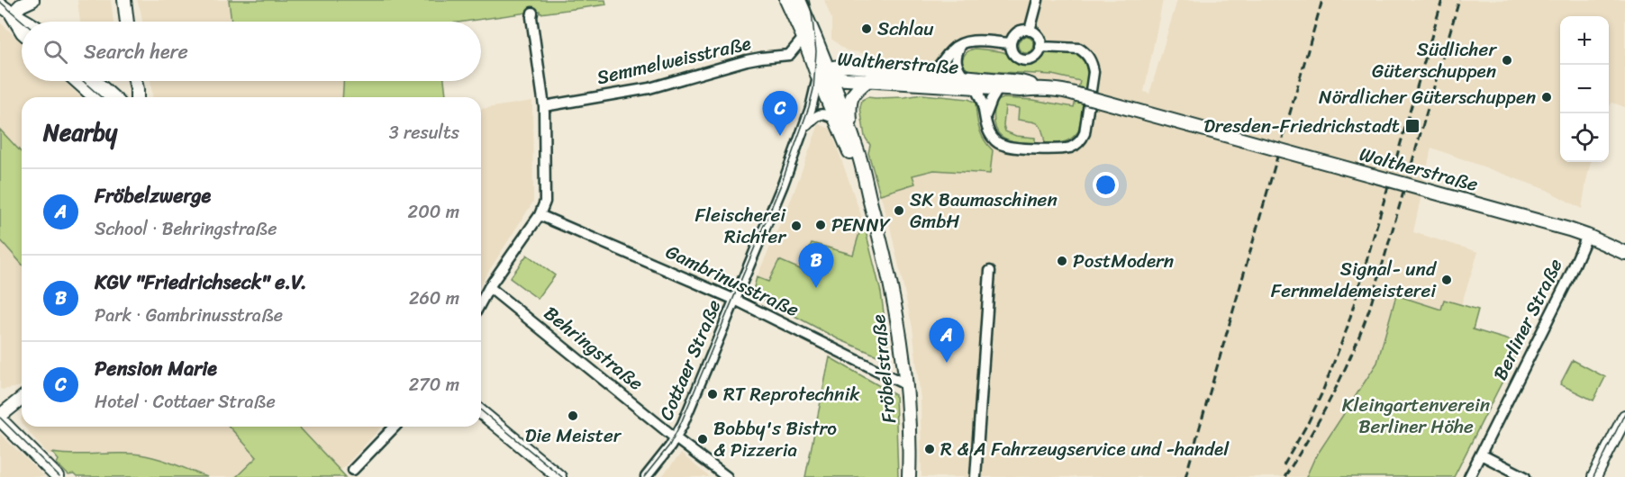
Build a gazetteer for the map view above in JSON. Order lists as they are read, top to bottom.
{
  "streets": {
    "main road": ["Waltherstraße", "Fröbelstraße"],
    "street": [
      "Semmelweisstraße",
      "Gambrinusstraße",
      "Berliner Straße",
      "Behringstraße",
      "Cottaer Straße"
    ]
  },
  "crossings": [
    ["Semmelweisstraße", "Fröbelstraße"],
    ["Waltherstraße", "Berliner Straße"],
    ["Waltherstraße", "Cottaer Straße"],
    ["Waltherstraße", "Fröbelstraße"],
    ["Gambrinusstraße", "Cottaer Straße"],
    ["Gambrinusstraße", "Fröbelstraße"],
    ["Behringstraße", "Cottaer Straße"],
    ["Cottaer Straße", "Fröbelstraße"]
  ],
  "parks": ["Kleingartenverein Berliner Höhe"],
  "places": {
    "other": [
      "Schlau",
      "Südlicher Güterschuppen",
      "Nördlicher Güterschuppen",
      "SK Baumaschinen GmbH",
      "PENNY",
      "Fleischerei Richter",
      "PostModern",
      "Signal- und Fernmeldemeisterei",
      "RT Reprotechnik",
      "Die Meister",
      "Bobby's Bistro & Pizzeria",
      "R & A Fahrzeugservice und -handel"
    ],
    "transit": ["Dresden-Friedrichstadt"]
  },
  "page": {
    "map_buttons": ["+", "−"],
    "search": "Search here",
    "pins": ["C", "B", "A"],
    "heading": ["Nearby", "3 results"],
    "list": [
      {
        "mark": "A",
        "name": "Fröbelzwerge",
        "note": "School · Behringstraße",
        "value": "200 m"
      },
      {
        "mark": "B",
        "name": "KGV \"Friedrichseck\" e.V.",
        "note": "Park · Gambrinusstraße",
        "value": "260 m"
      },
      {
        "mark": "C",
        "name": "Pension Marie",
        "note": "Hotel · Cottaer Straße",
        "value": "270 m"
      }
    ]
  }
}
